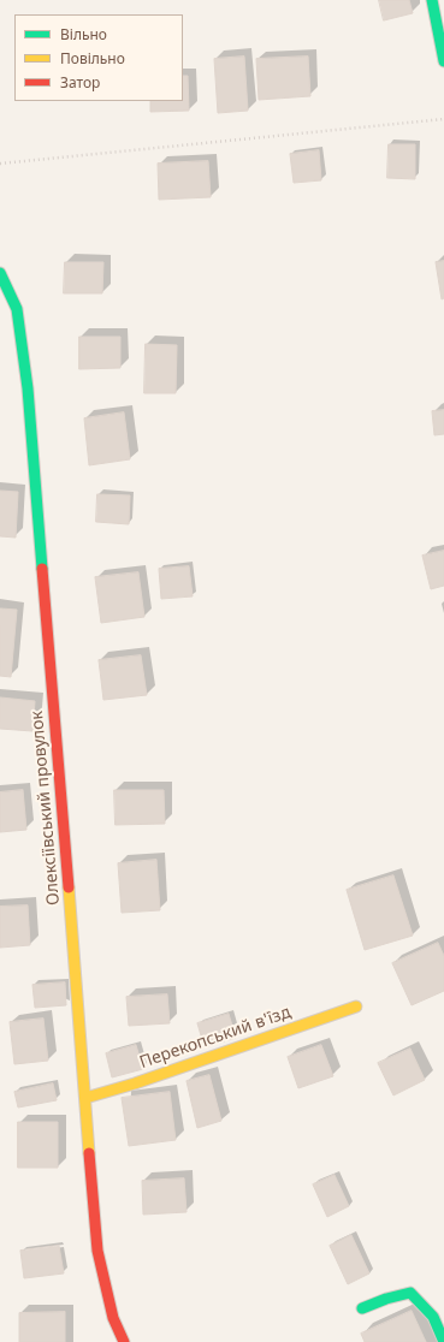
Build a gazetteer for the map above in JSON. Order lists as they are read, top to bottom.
{
  "streets": {
    "street": ["Олексіївський провулок", "Перекопський в'їзд"]
  },
  "crossings": [
    ["Олексіївський провулок", "Перекопський в'їзд"]
  ],
  "legend": ["Вільно", "Повільно", "Затор"]
}
